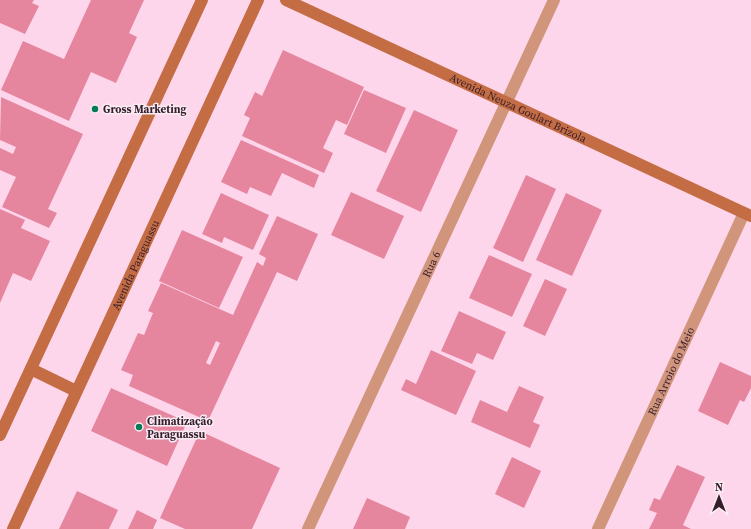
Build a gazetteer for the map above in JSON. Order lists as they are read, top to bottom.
{
  "streets": {
    "main road": ["Avenida Neuza Goulart Brizola", "Avenida Paraguassu"],
    "street": ["Rua 6", "Rua Arroio do Meio"]
  },
  "crossings": [
    ["Avenida Neuza Goulart Brizola", "Rua 6"],
    ["Avenida Neuza Goulart Brizola", "Rua Arroio do Meio"]
  ],
  "places": ["Gross Marketing", "Climatização Paraguassu"],
  "north": "top"
}
